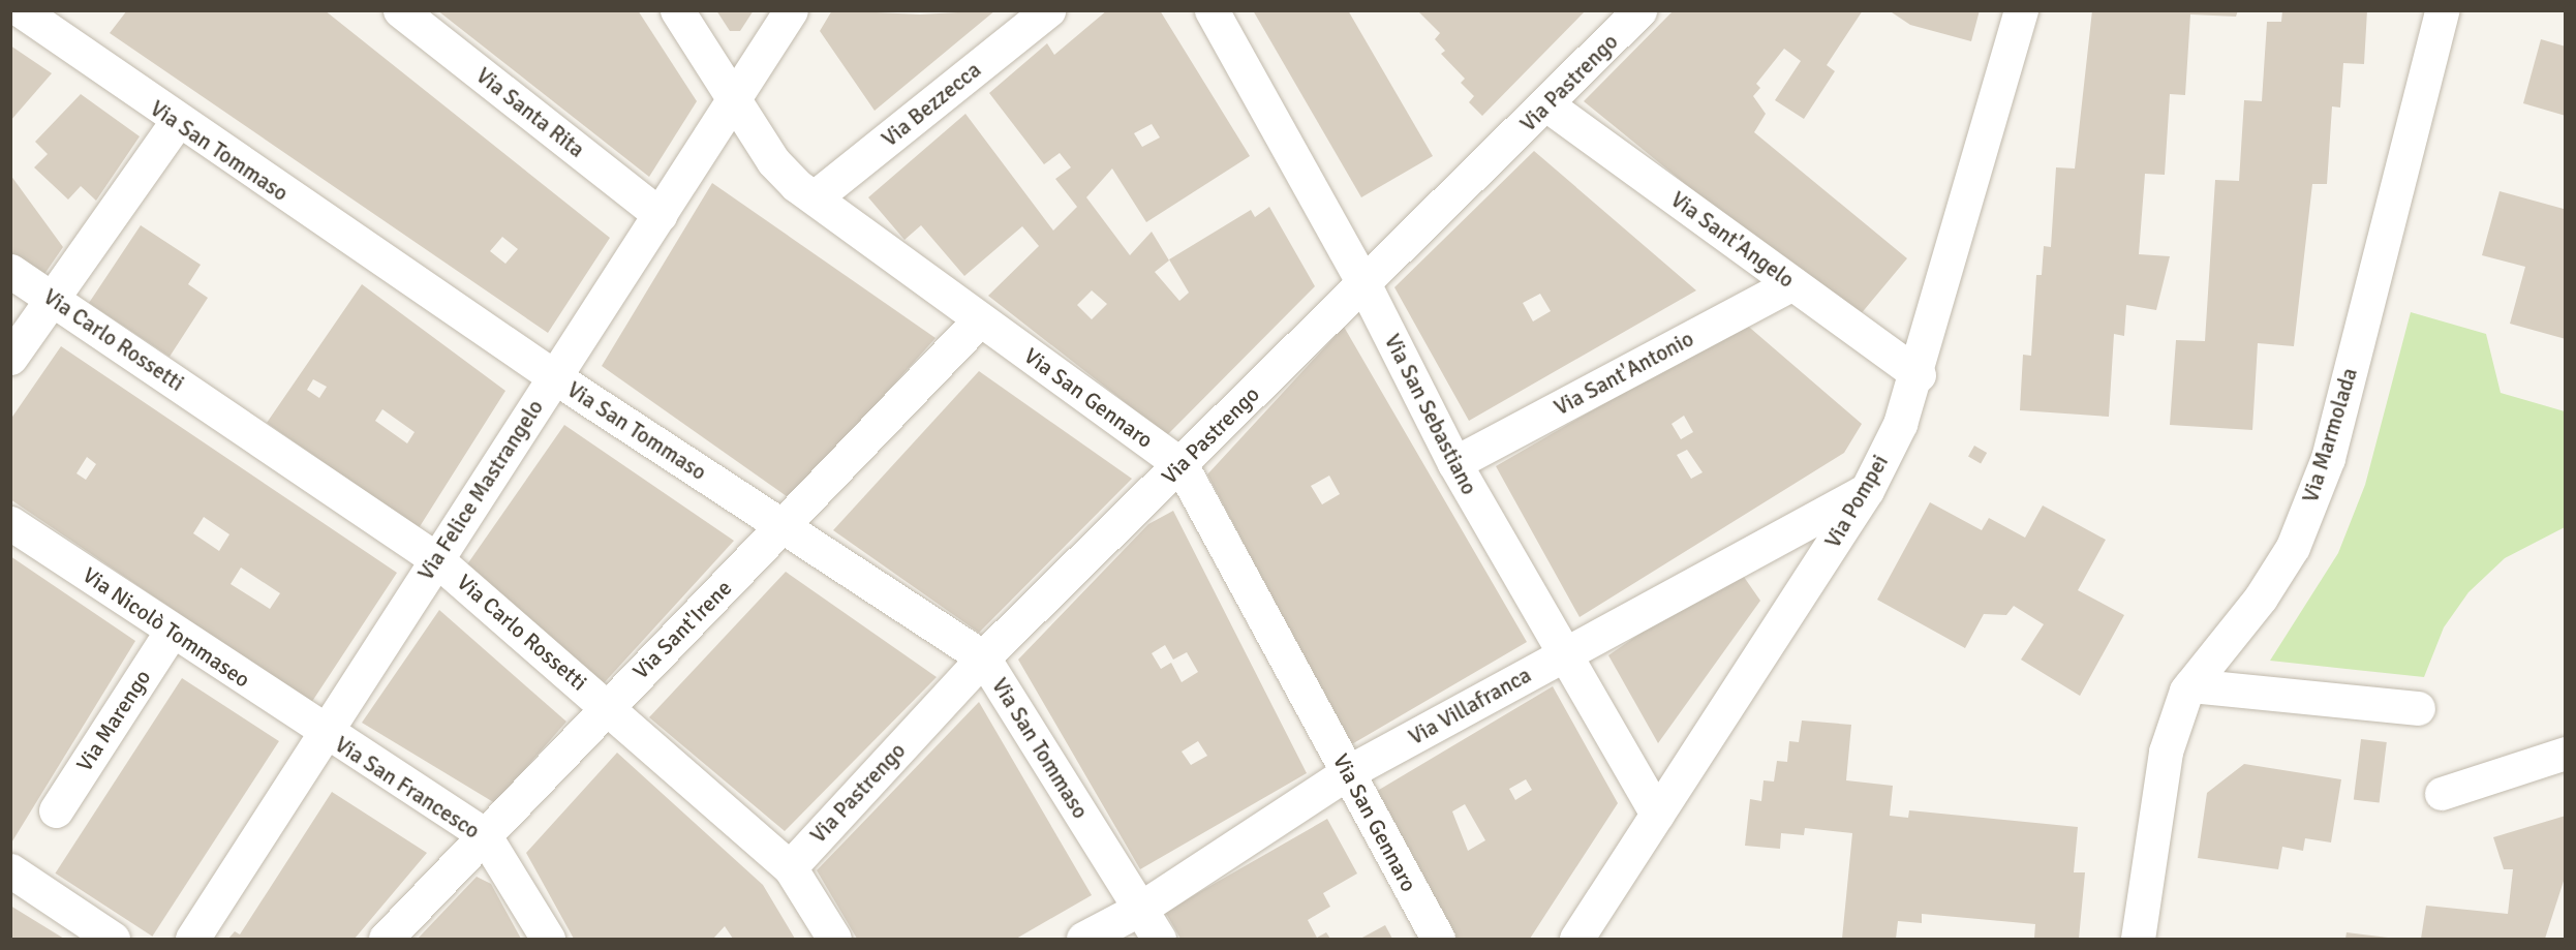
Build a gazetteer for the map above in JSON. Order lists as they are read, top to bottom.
{
  "streets": {
    "street": [
      "Via Pastrengo",
      "Via Bezzecca",
      "Via Santa Rita",
      "Via San Tommaso",
      "Via Sant'Angelo",
      "Via Carlo Rossetti",
      "Via Sant'Antonio",
      "Via San Gennaro",
      "Via San Sebastiano",
      "Via Marmolada",
      "Via Felice Mastrangelo",
      "Via Pompei",
      "Via Nicolò Tommaseo",
      "Via Sant'Irene",
      "Via Villafranca",
      "Via Marengo",
      "Via San Francesco"
    ]
  },
  "crossings": [
    ["Via Pastrengo", "Via San Tommaso"],
    ["Via Pastrengo", "Via Sant'Angelo"],
    ["Via Pastrengo", "Via Carlo Rossetti"],
    ["Via Pastrengo", "Via San Gennaro"],
    ["Via Pastrengo", "Via San Sebastiano"],
    ["Via Bezzecca", "Via San Gennaro"],
    ["Via Santa Rita", "Via Felice Mastrangelo"],
    ["Via San Tommaso", "Via Felice Mastrangelo"],
    ["Via San Tommaso", "Via Sant'Irene"],
    ["Via San Tommaso", "Via Villafranca"],
    ["Via Sant'Angelo", "Via Sant'Antonio"],
    ["Via Sant'Angelo", "Via Pompei"],
    ["Via Carlo Rossetti", "Via Felice Mastrangelo"],
    ["Via Carlo Rossetti", "Via Sant'Irene"],
    ["Via Sant'Antonio", "Via San Sebastiano"],
    ["Via San Gennaro", "Via Felice Mastrangelo"],
    ["Via San Gennaro", "Via Sant'Irene"],
    ["Via San Gennaro", "Via Villafranca"],
    ["Via San Sebastiano", "Via Pompei"],
    ["Via San Sebastiano", "Via Villafranca"],
    ["Via Felice Mastrangelo", "Via Nicolò Tommaseo"],
    ["Via Felice Mastrangelo", "Via San Francesco"],
    ["Via Pompei", "Via Villafranca"],
    ["Via Nicolò Tommaseo", "Via Marengo"],
    ["Via Nicolò Tommaseo", "Via San Francesco"],
    ["Via Sant'Irene", "Via San Francesco"]
  ]
}
